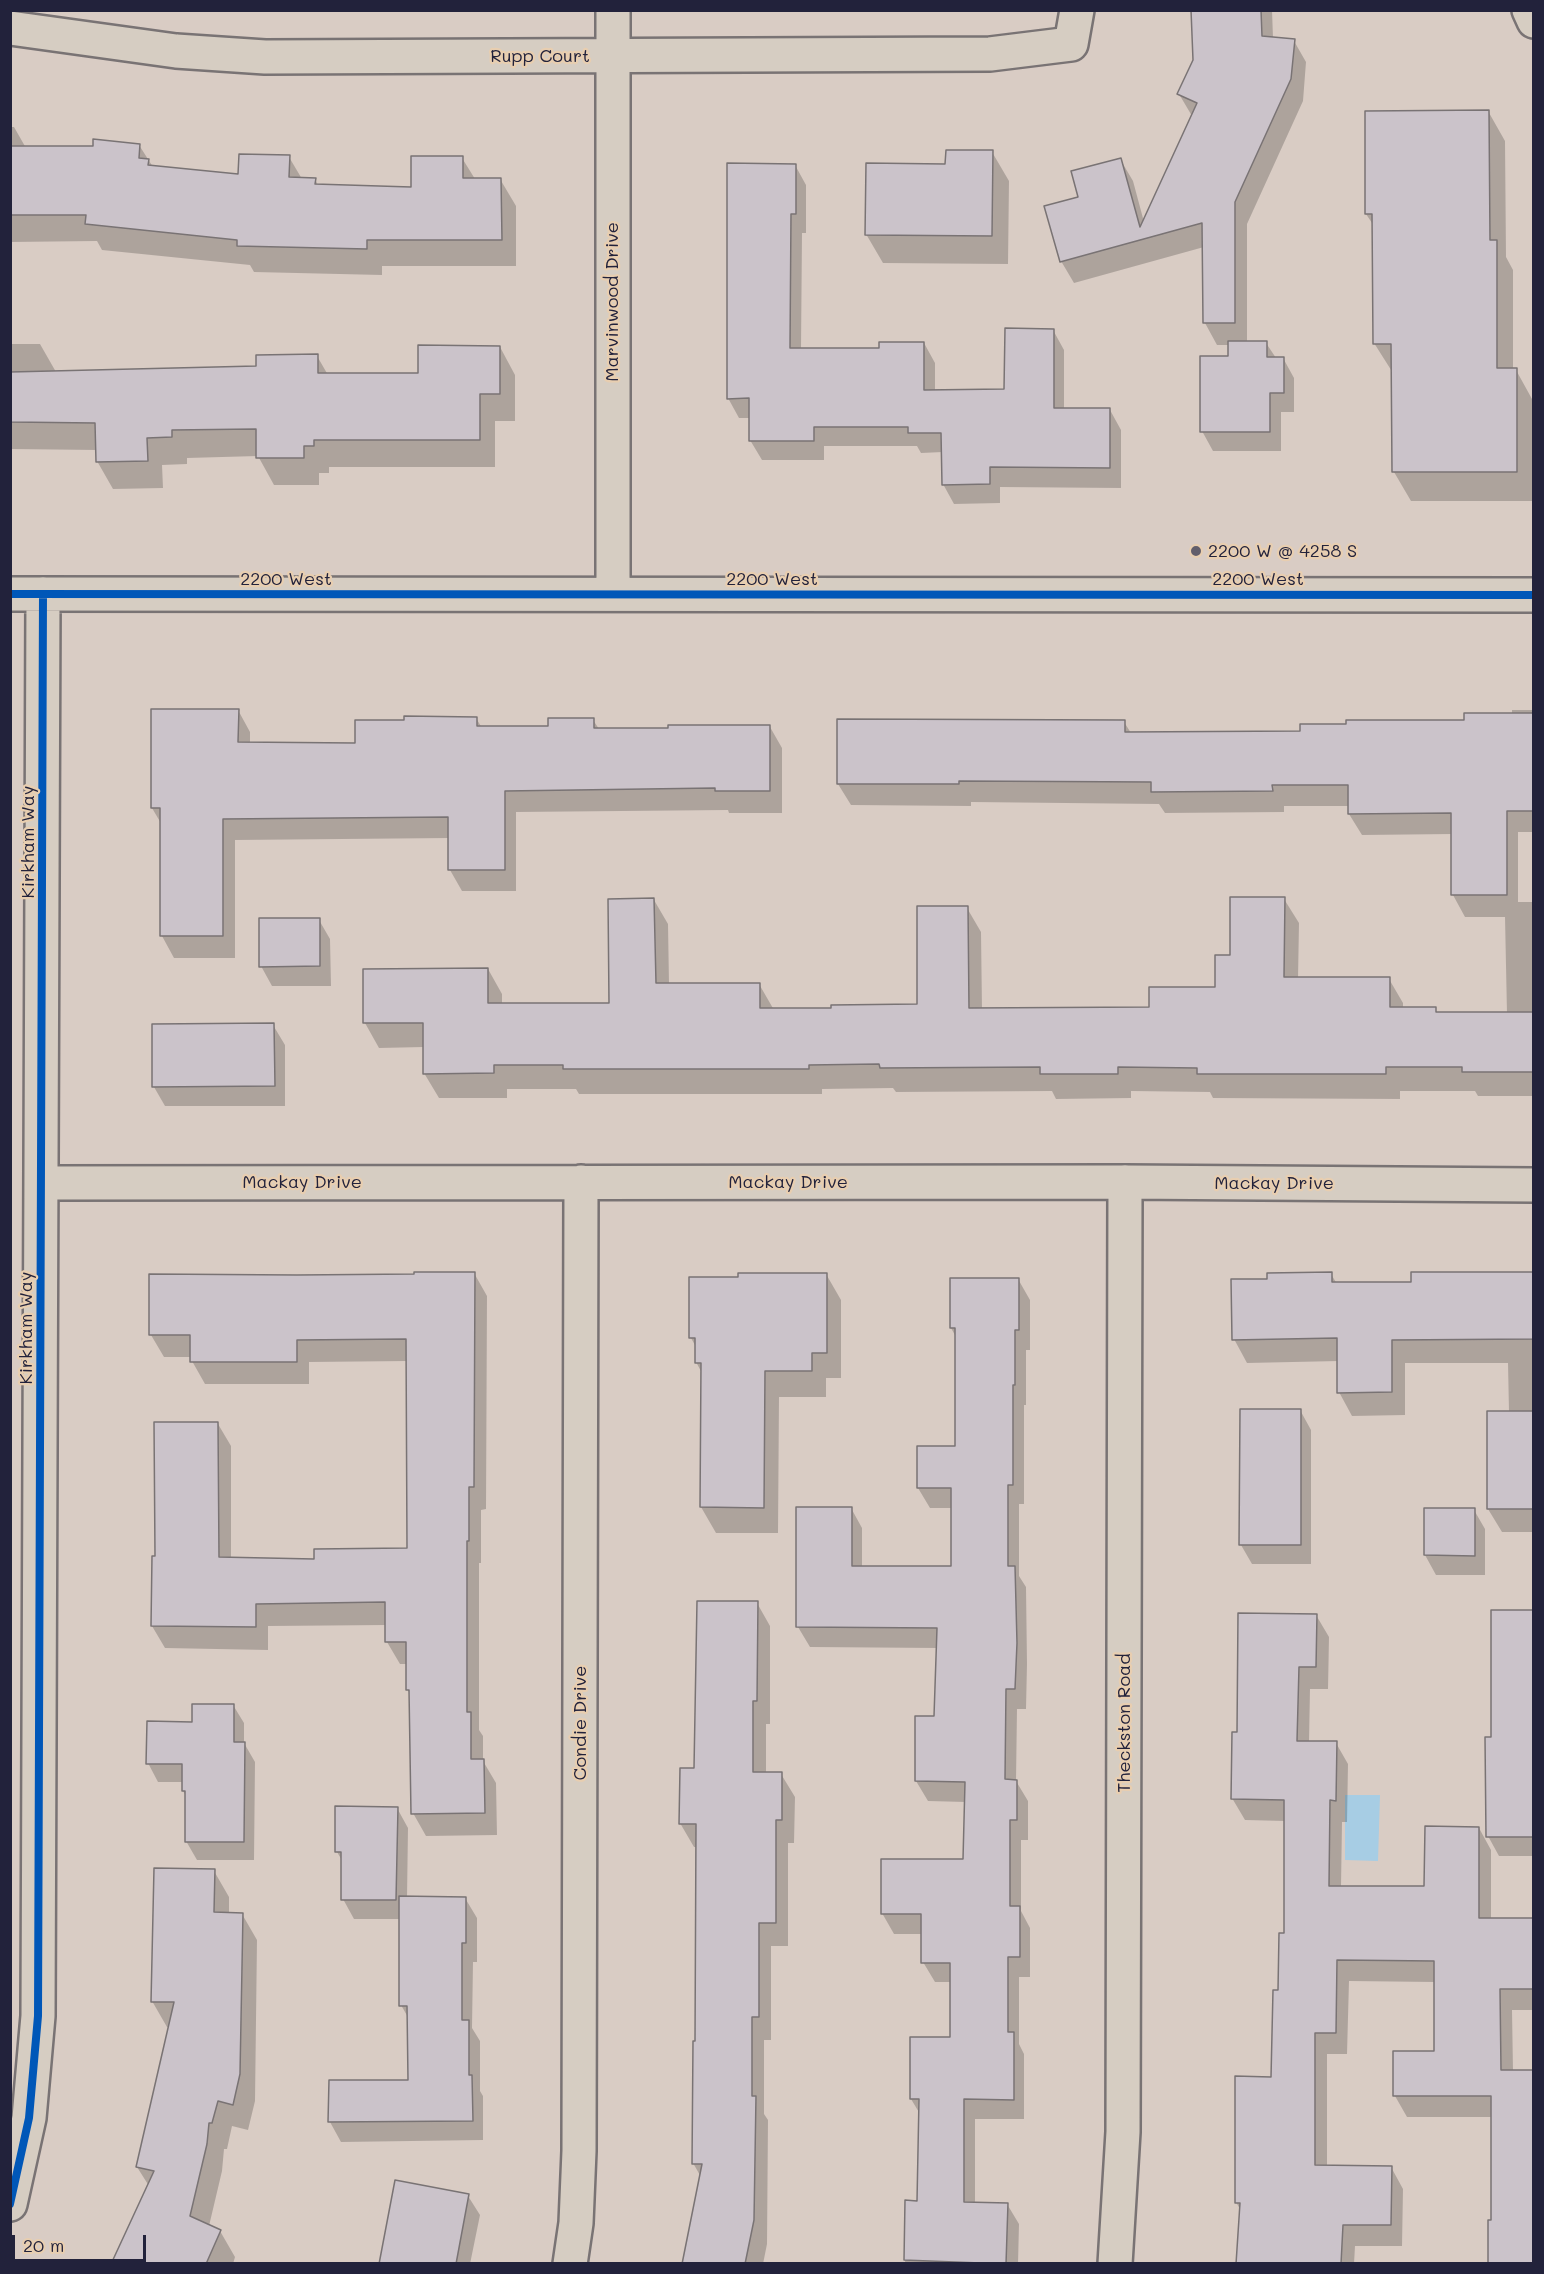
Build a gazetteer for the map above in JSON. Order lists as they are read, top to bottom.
{
  "streets": {
    "street": [
      "Rupp Court",
      "Marvinwood Drive",
      "2200 West",
      "Kirkham Way",
      "Mackay Drive",
      "Condie Drive",
      "Theckston Road"
    ]
  },
  "crossings": [
    ["Rupp Court", "Marvinwood Drive"],
    ["Marvinwood Drive", "2200 West"],
    ["2200 West", "Kirkham Way"],
    ["Kirkham Way", "Mackay Drive"],
    ["Mackay Drive", "Condie Drive"],
    ["Mackay Drive", "Theckston Road"]
  ],
  "places": ["2200 W @ 4258 S"],
  "scale_bar": "20 m"
}
